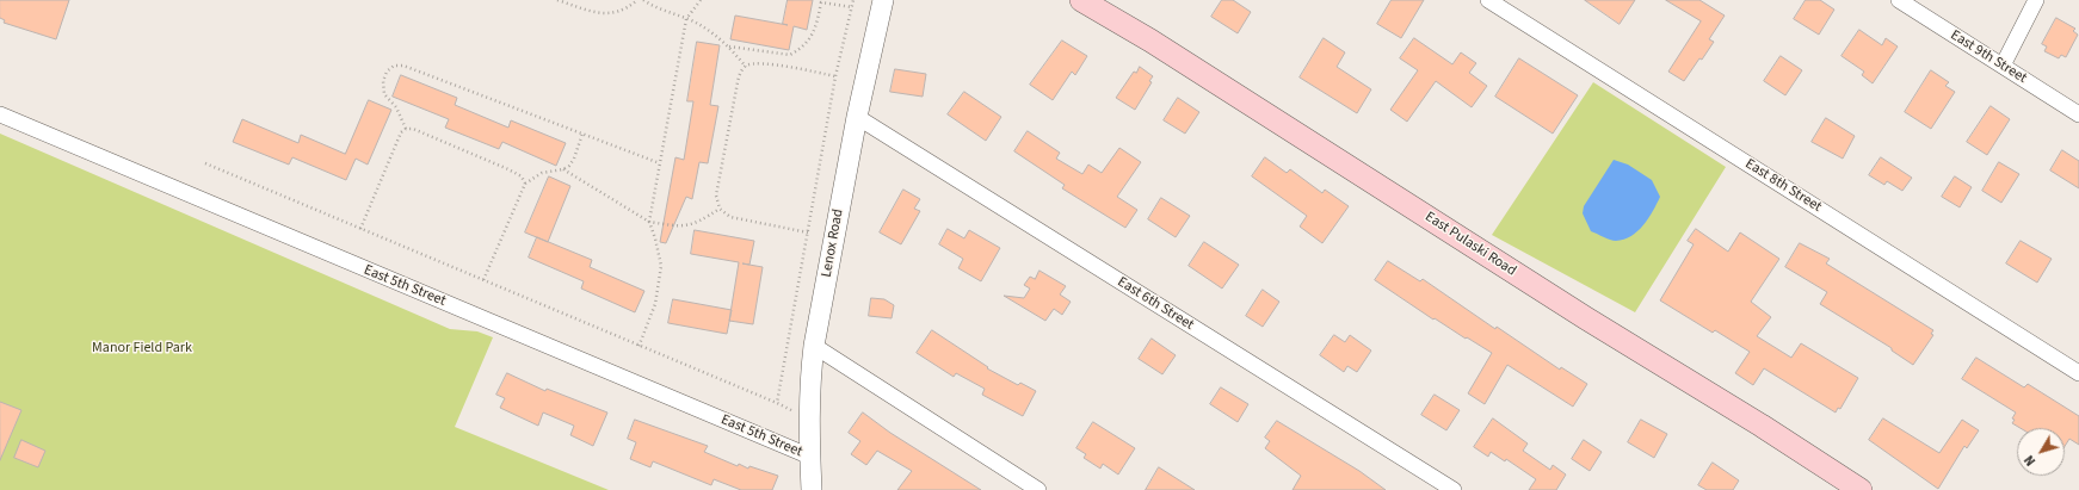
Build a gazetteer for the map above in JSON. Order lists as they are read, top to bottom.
{
  "streets": {
    "main road": ["East Pulaski Road"],
    "street": [
      "East 9th Street",
      "East 8th Street",
      "Lenox Road",
      "East 5th Street",
      "East 6th Street"
    ]
  },
  "crossings": [
    ["Lenox Road", "East 5th Street"],
    ["Lenox Road", "East 6th Street"]
  ],
  "parks": ["Manor Field Park"],
  "north": "bottom left"
}
